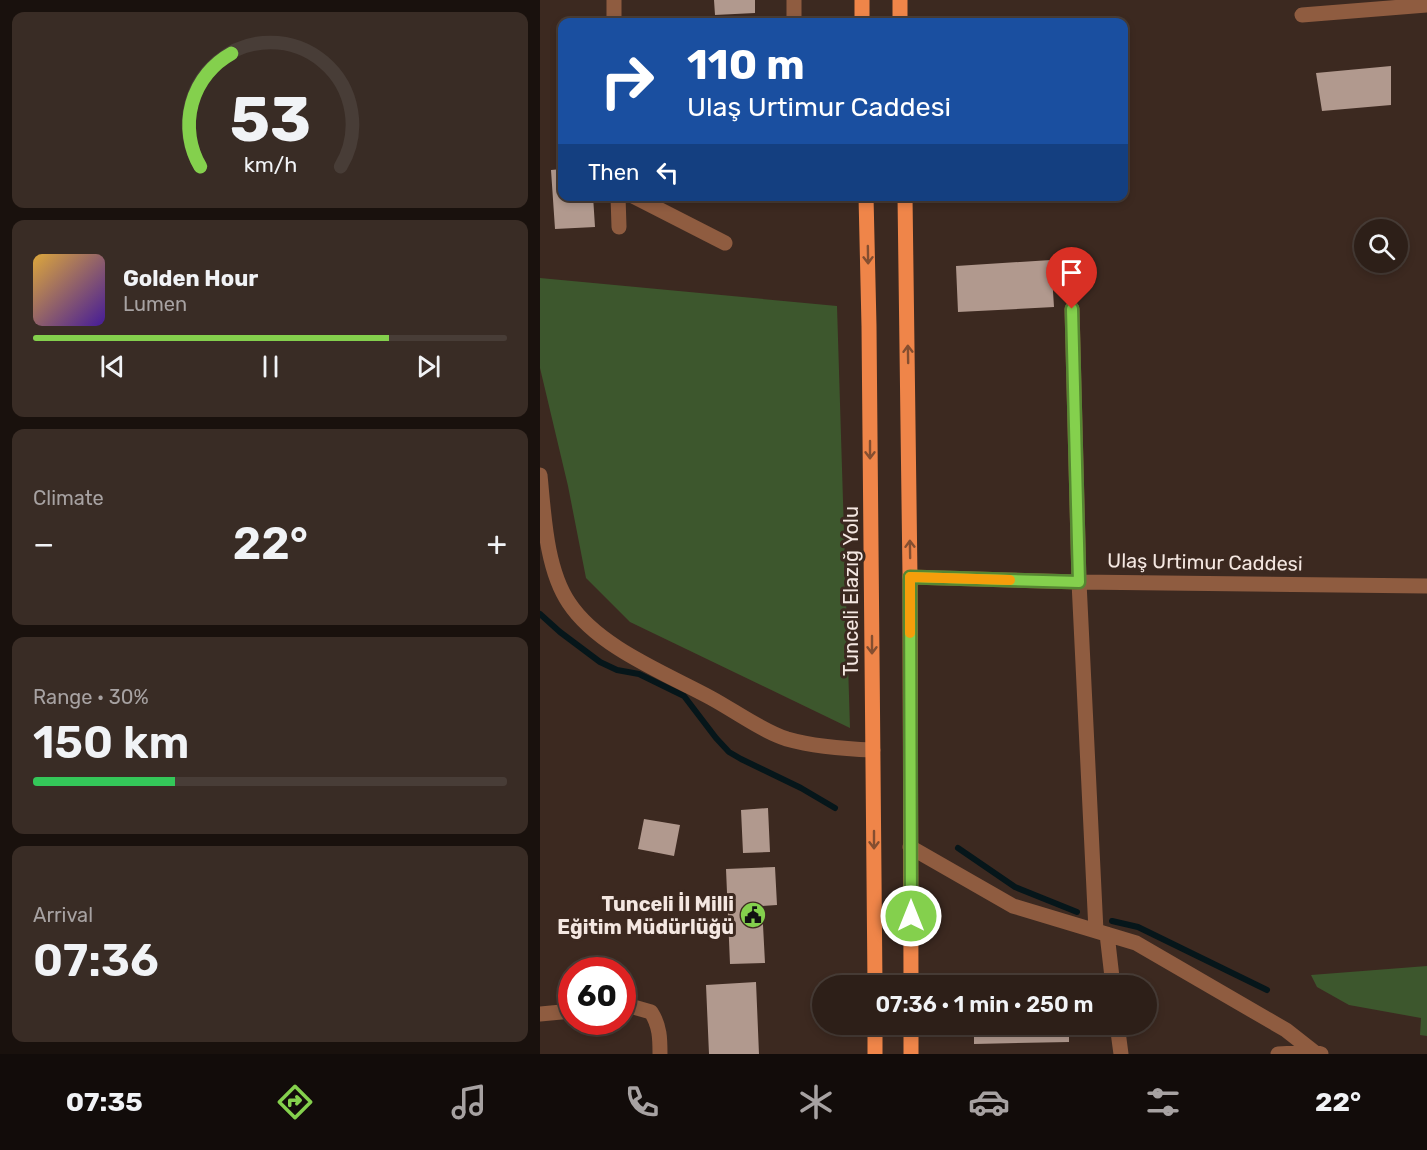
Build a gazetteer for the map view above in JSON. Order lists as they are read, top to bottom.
{
  "streets": {
    "main road": ["Tunceli Elazığ Yolu"],
    "street": ["Ulaş Urtimur Caddesi"]
  },
  "places": {
    "public building": ["Tunceli İl Milli Eğitim Müdürlüğü"]
  },
  "page": {
    "turn": ["110 m", "Ulaş Urtimur Caddesi"],
    "then": "Then",
    "song": ["Golden Hour", "Lumen"],
    "tile": [
      "Climate",
      ["Range · 30%", "150 km"],
      ["Arrival", "07:36"]
    ],
    "heat": ["−", "22°", "+"],
    "limit": "60",
    "trip": "07:36 · 1 min · 250 m",
    "tabs": ["07:35", "22°"],
    "gauge": ["53", "km/h"]
  }
}
